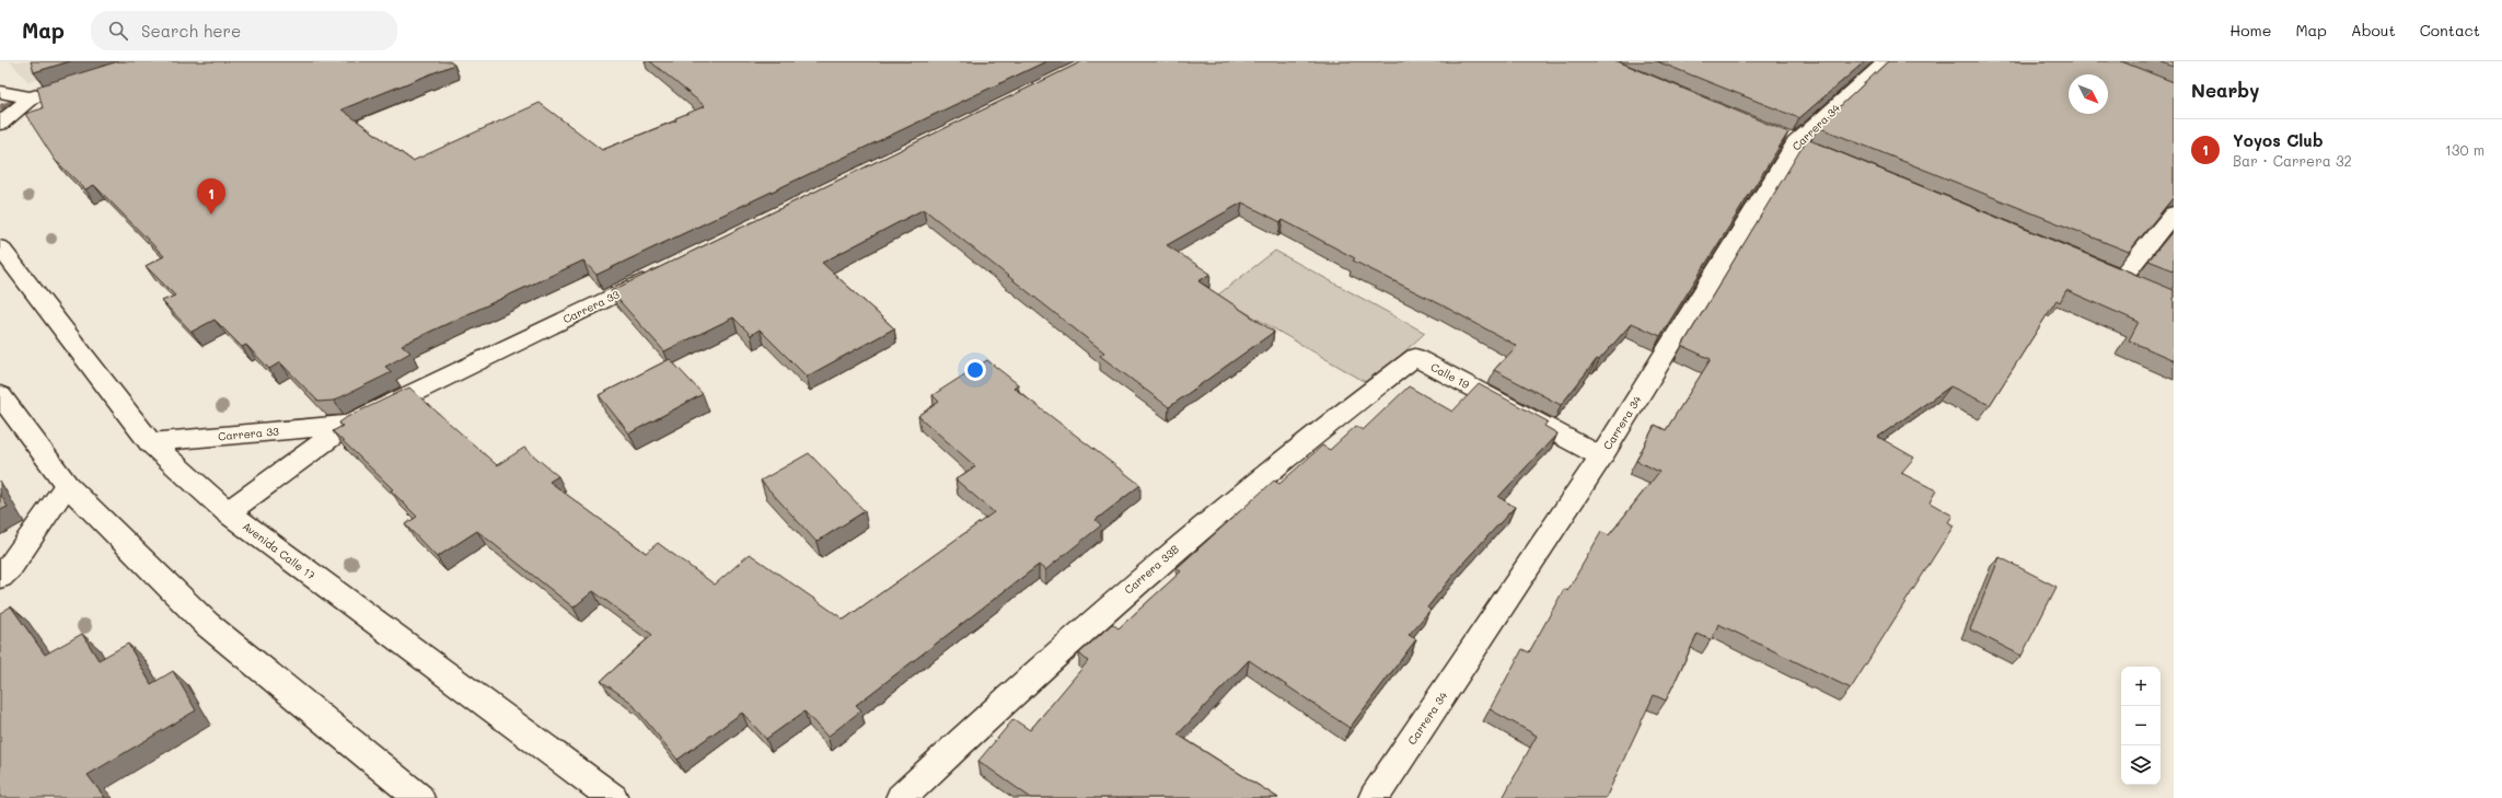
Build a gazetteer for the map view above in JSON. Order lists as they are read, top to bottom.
{
  "streets": {
    "street": [
      "Carrera 34",
      "Carrera 33",
      "Calle 19",
      "Avenida Calle 17",
      "Carrera 33B"
    ]
  },
  "crossings": [
    ["Carrera 34", "Calle 19"],
    ["Carrera 33", "Avenida Calle 17"],
    ["Calle 19", "Carrera 33B"]
  ],
  "north": "bottom right",
  "page": {
    "header": "Map",
    "search": "Search here",
    "nav": [
      "Home",
      "Map",
      "About",
      "Contact"
    ],
    "heading": "Nearby",
    "list": [
      {
        "mark": "1",
        "name": "Yoyos Club",
        "note": "Bar · Carrera 32",
        "value": "130 m"
      }
    ],
    "pins": "1",
    "map_buttons": ["+", "−"]
  }
}
